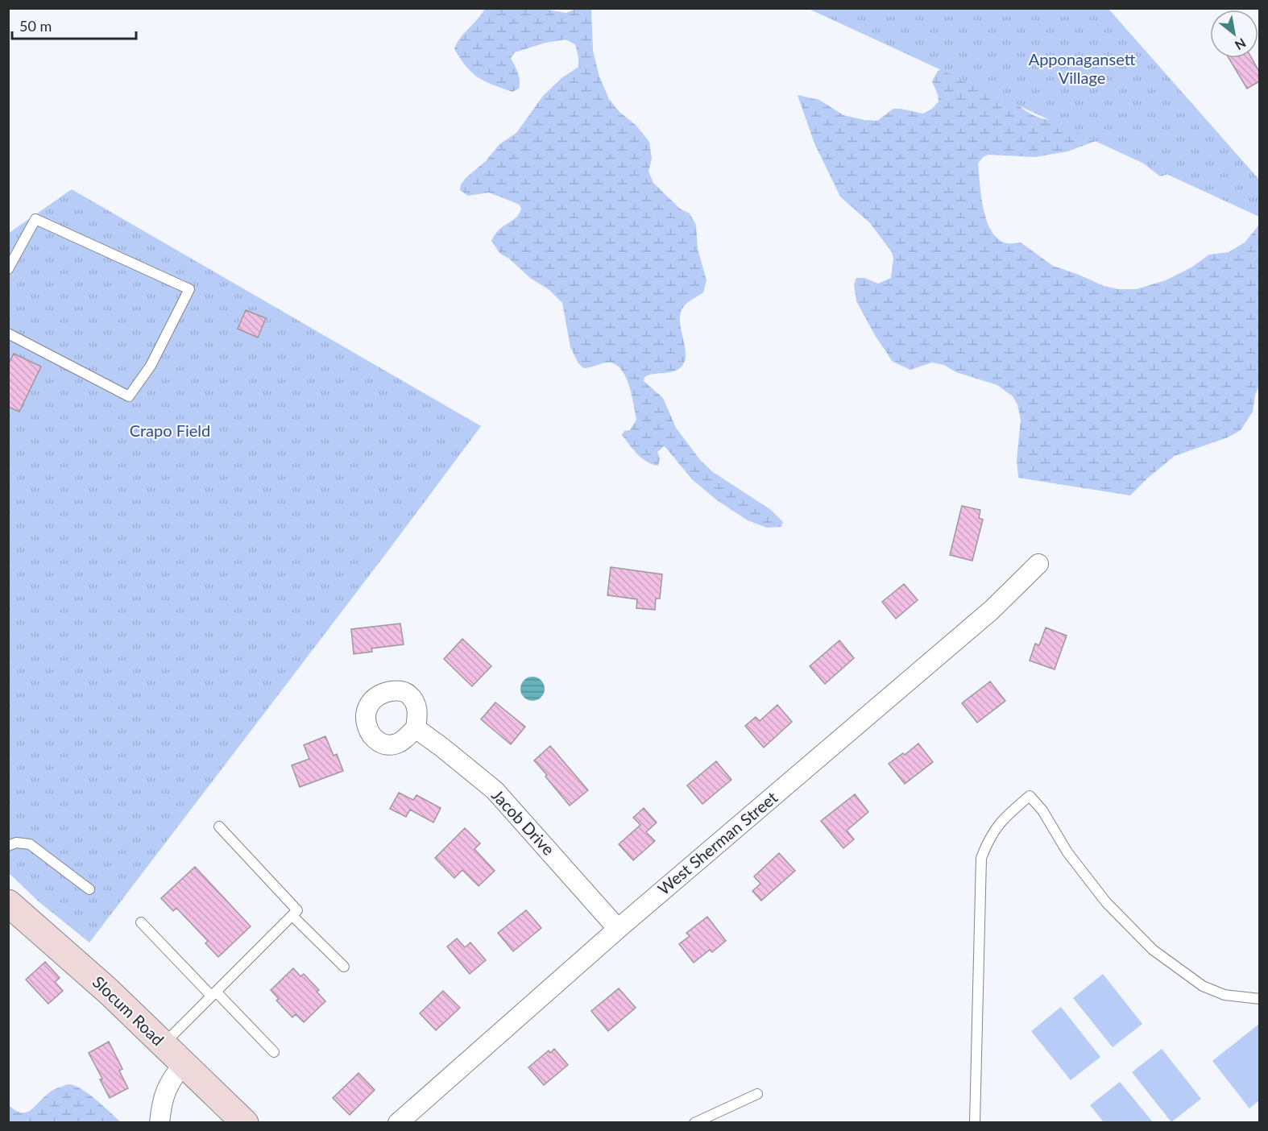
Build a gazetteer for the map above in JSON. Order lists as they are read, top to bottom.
{
  "streets": {
    "main road": ["Slocum Road"],
    "street": ["Jacob Drive", "West Sherman Street"]
  },
  "crossings": [
    ["Jacob Drive", "West Sherman Street"]
  ],
  "parks": ["Apponagansett Village", "Crapo Field"],
  "scale_bar": "50 m",
  "north": "bottom right"
}
